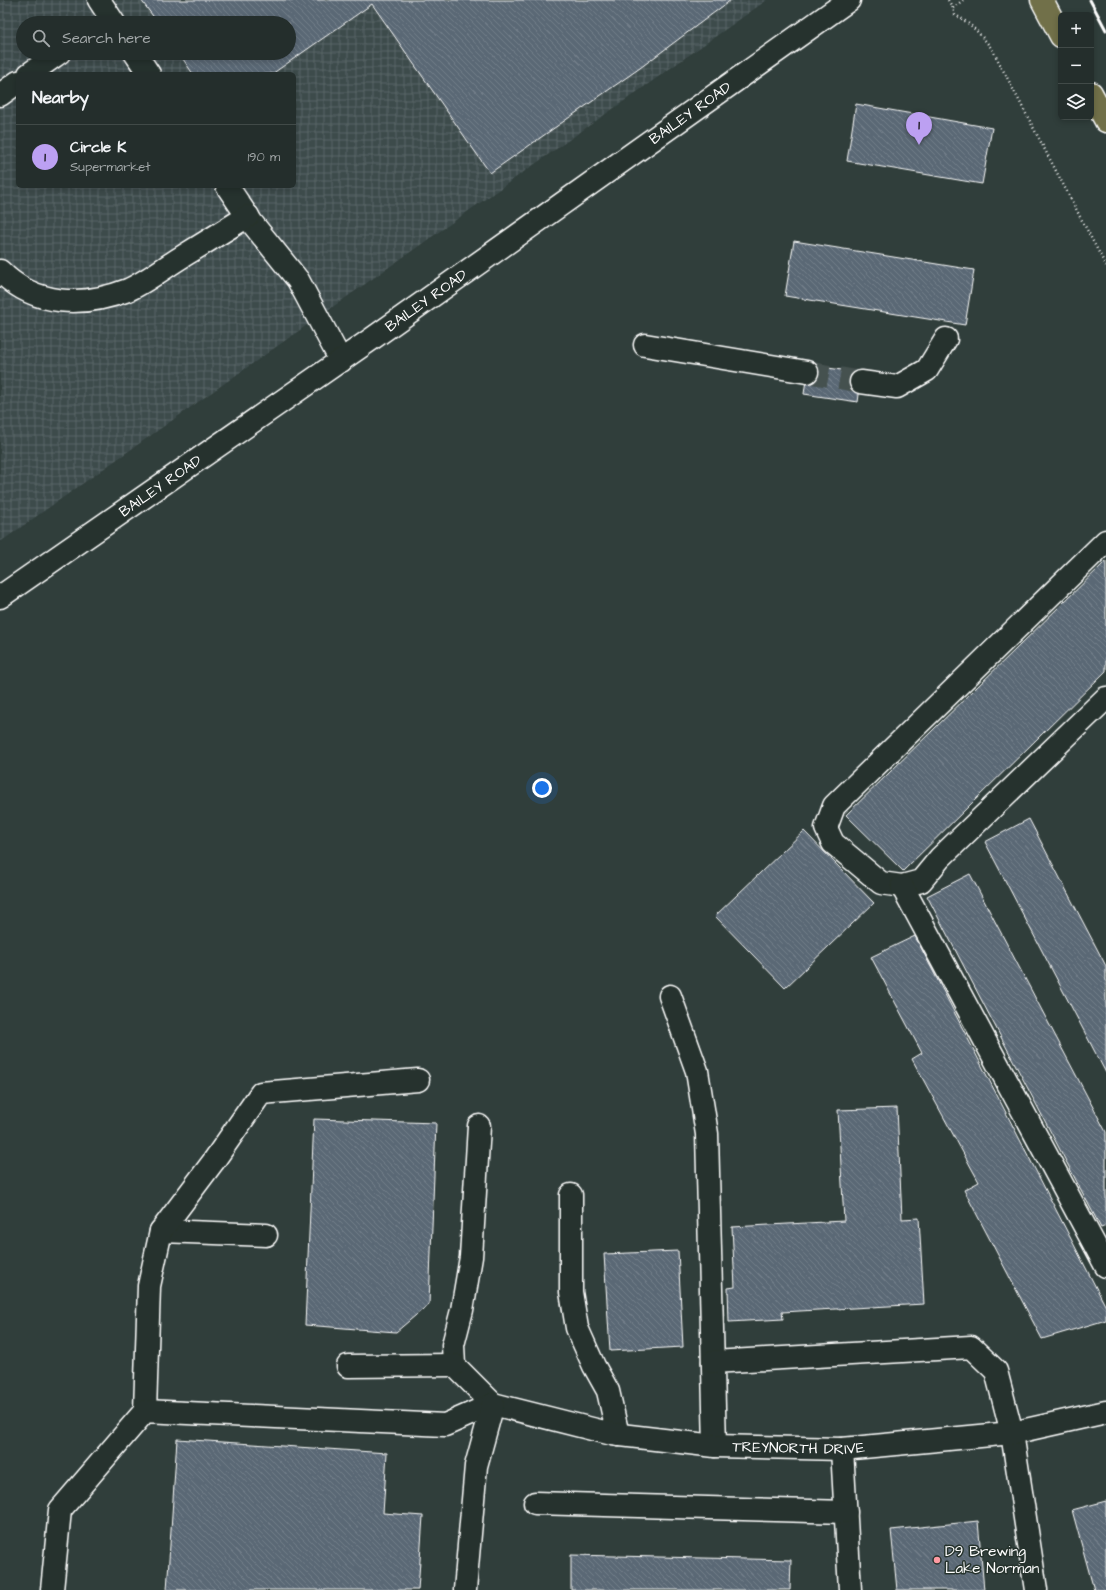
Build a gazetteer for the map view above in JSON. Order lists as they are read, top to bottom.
{
  "streets": {
    "street": ["BAILEY ROAD", "TREYNORTH DRIVE"]
  },
  "places": ["D9 Brewing Lake Norman"],
  "page": {
    "map_buttons": ["+", "−"],
    "search": "Search here",
    "heading": "Nearby",
    "pins": "1",
    "list": [
      {
        "mark": "1",
        "name": "Circle K",
        "note": "Supermarket",
        "value": "190 m"
      }
    ]
  }
}
